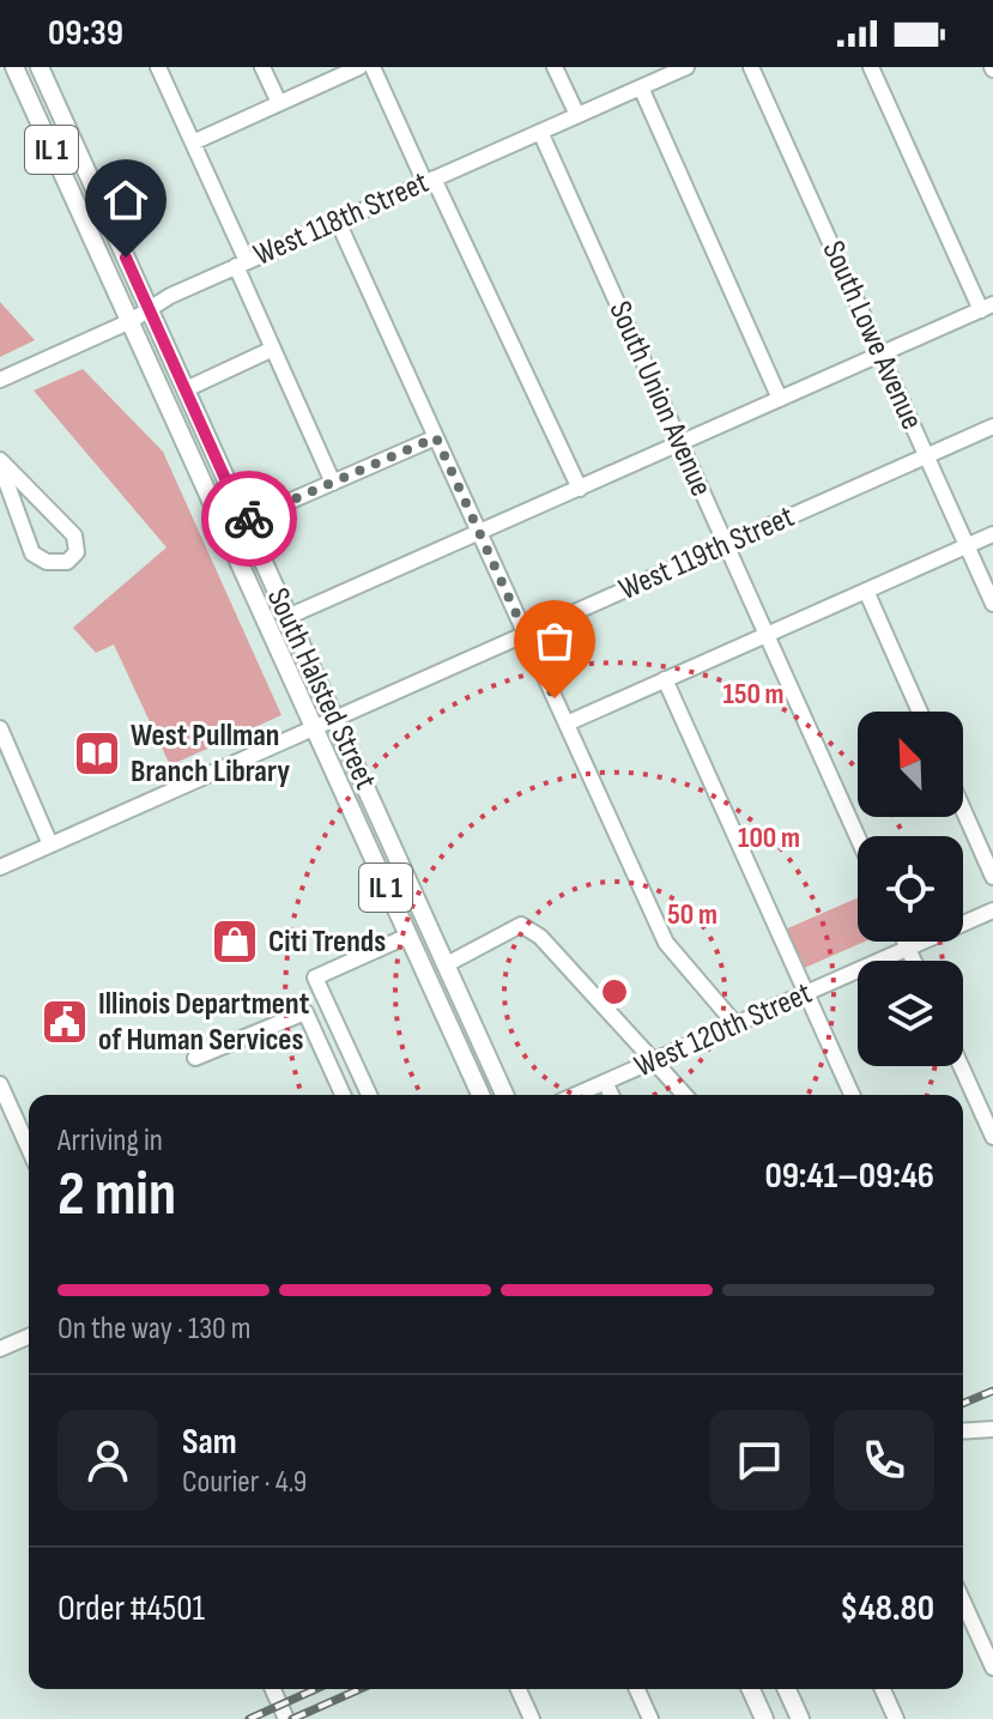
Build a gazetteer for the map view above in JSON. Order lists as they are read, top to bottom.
{
  "streets": {
    "main road": ["IL 1", "South Halsted Street"],
    "street": [
      "West 118th Street",
      "South Lowe Avenue",
      "South Union Avenue",
      "West 119th Street",
      "West 120th Street"
    ]
  },
  "crossings": [
    ["West 118th Street", "South Union Avenue"],
    ["West 118th Street", "South Halsted Street"],
    ["South Lowe Avenue", "West 119th Street"],
    ["South Union Avenue", "West 119th Street"],
    ["West 119th Street", "South Halsted Street"]
  ],
  "places": {
    "library": ["West Pullman Branch Library"],
    "shop": ["Citi Trends"],
    "public building": ["Illinois Department of Human Services"]
  },
  "north": "top left",
  "page": {
    "status": "09:39",
    "heading": ["2 min", "Arriving in", "09:41–09:46"],
    "panel": [
      "Sam",
      "Courier · 4.9",
      "Order #4501",
      "$48.80"
    ],
    "bar": "On the way · 130 m"
  },
  "rings": ["150 m", "100 m", "50 m"]
}
